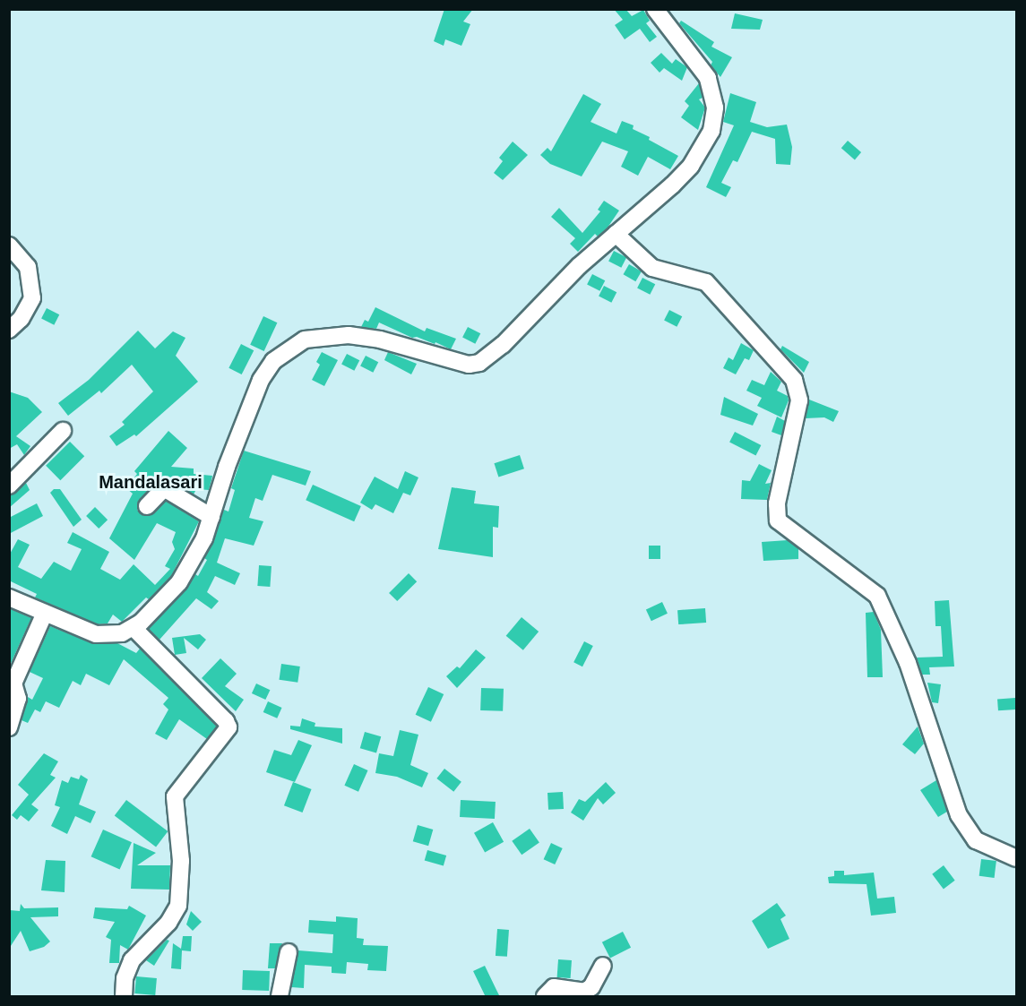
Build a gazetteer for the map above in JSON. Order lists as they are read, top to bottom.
{
  "districts": ["Mandalasari"]
}
